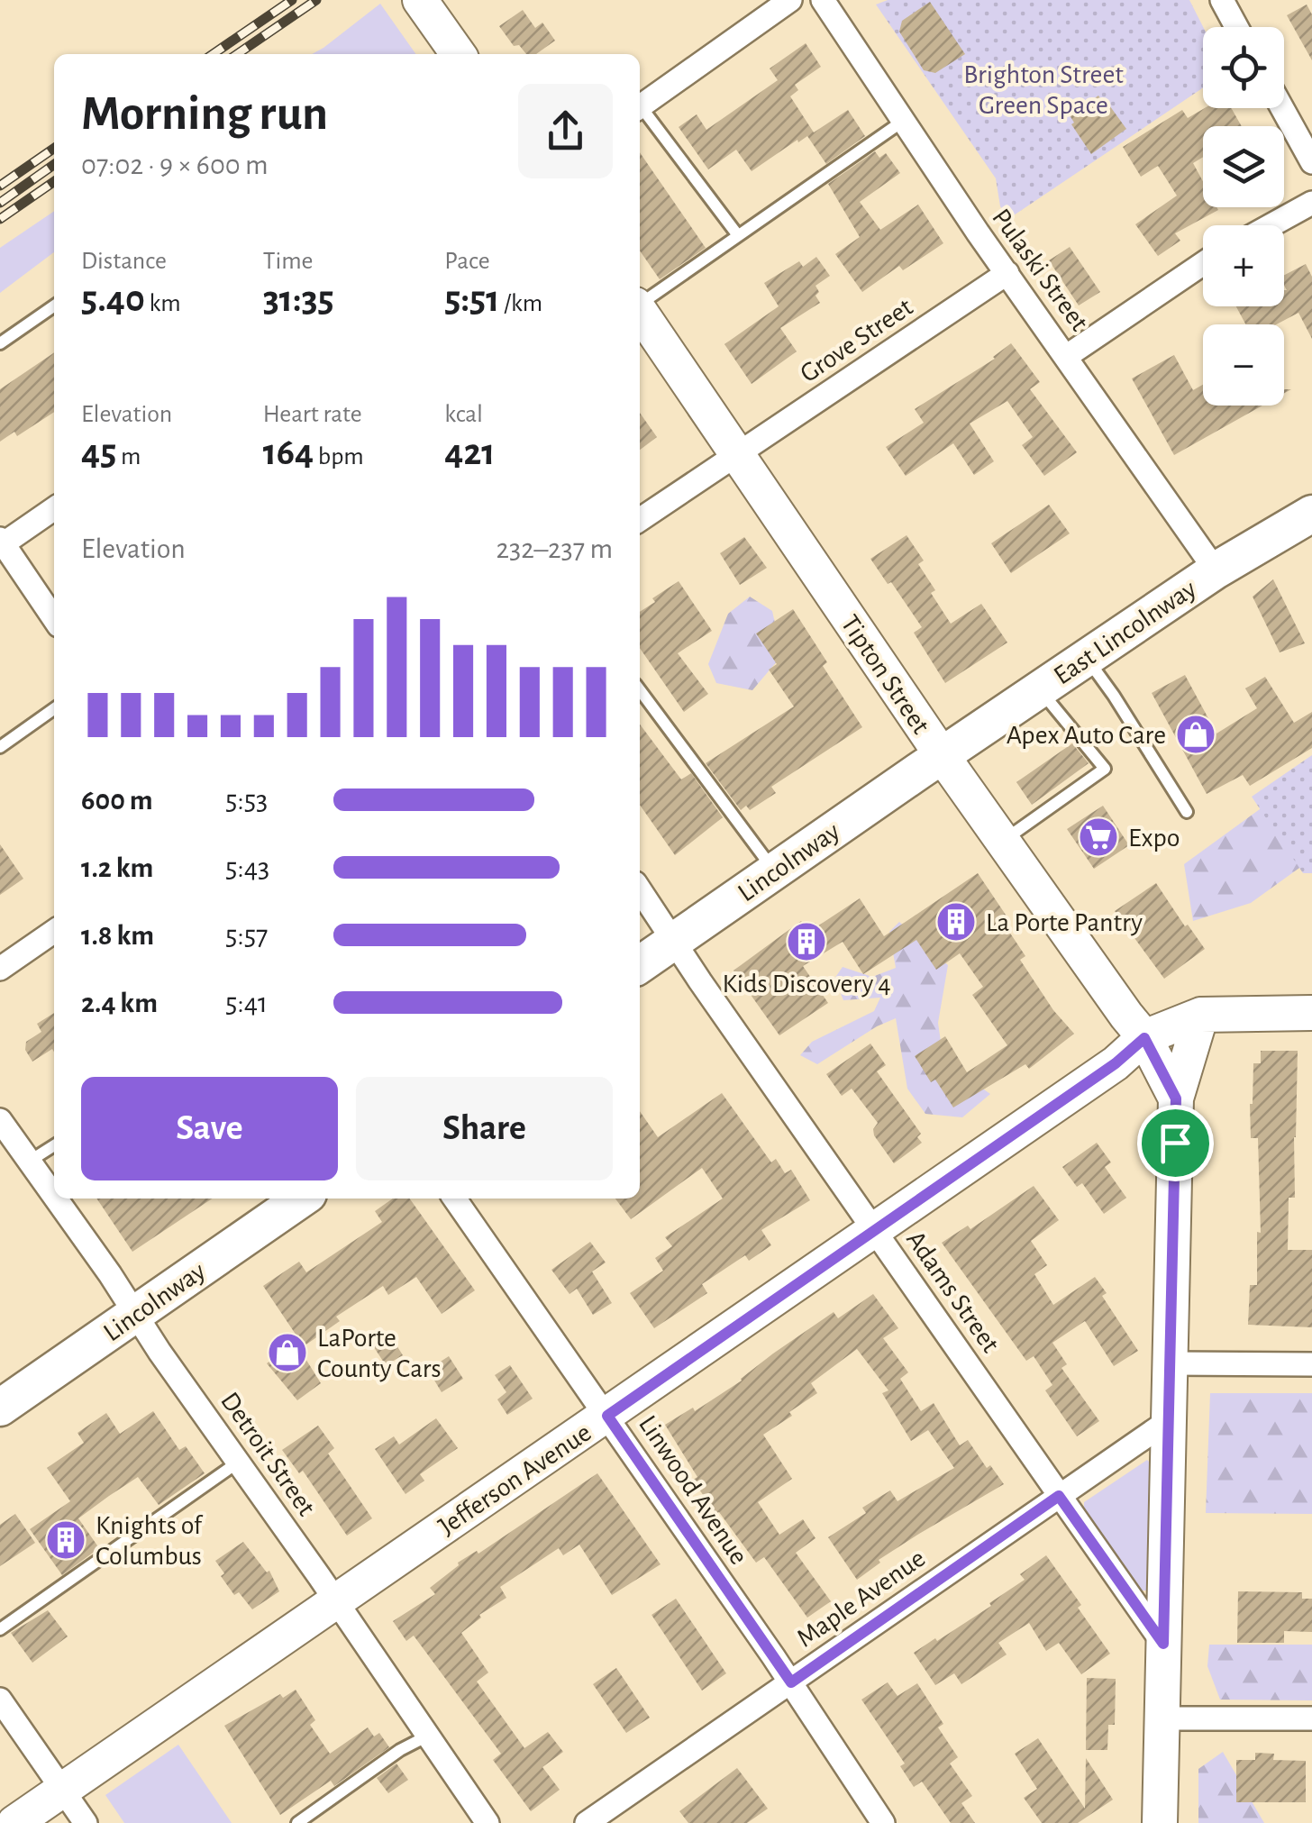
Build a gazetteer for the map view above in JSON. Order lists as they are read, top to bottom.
{
  "streets": {
    "main road": ["East Lincolnway", "Lincolnway"],
    "street": [
      "Pulaski Street",
      "Grove Street",
      "Tipton Street",
      "Adams Street",
      "Detroit Street",
      "Jefferson Avenue",
      "Linwood Avenue",
      "Maple Avenue"
    ]
  },
  "crossings": [
    ["Pulaski Street", "Grove Street"],
    ["Pulaski Street", "East Lincolnway"],
    ["Grove Street", "Tipton Street"],
    ["East Lincolnway", "Tipton Street"],
    ["East Lincolnway", "Lincolnway"],
    ["Tipton Street", "Lincolnway"],
    ["Tipton Street", "Jefferson Avenue"],
    ["Lincolnway", "Adams Street"],
    ["Lincolnway", "Detroit Street"],
    ["Adams Street", "Jefferson Avenue"],
    ["Adams Street", "Maple Avenue"],
    ["Detroit Street", "Jefferson Avenue"],
    ["Jefferson Avenue", "Linwood Avenue"],
    ["Linwood Avenue", "Maple Avenue"]
  ],
  "parks": ["Brighton Street Green Space"],
  "places": {
    "shop": ["Apex Auto Care", "LaPorte County Cars"],
    "supermarket": ["Expo"],
    "building": ["La Porte Pantry", "Kids Discovery 4", "Knights of Columbus"]
  },
  "page": {
    "map_buttons": ["+", "−"],
    "heading": ["Morning run", "07:02 · 9 × 600 m"],
    "stats": [
      ["Distance", "5.40 km"],
      ["Time", "31:35"],
      ["Pace", "5:51 /km"],
      ["Elevation", "45 m"],
      ["Heart rate", "164 bpm"],
      ["kcal", "421"]
    ],
    "chart": ["Elevation", "232–237 m"],
    "list": [
      {
        "name": "600 m",
        "note": "5:53"
      },
      {
        "name": "1.2 km",
        "note": "5:43"
      },
      {
        "name": "1.8 km",
        "note": "5:57"
      },
      {
        "name": "2.4 km",
        "note": "5:41"
      }
    ],
    "buttons": ["Save", "Share"]
  }
}
